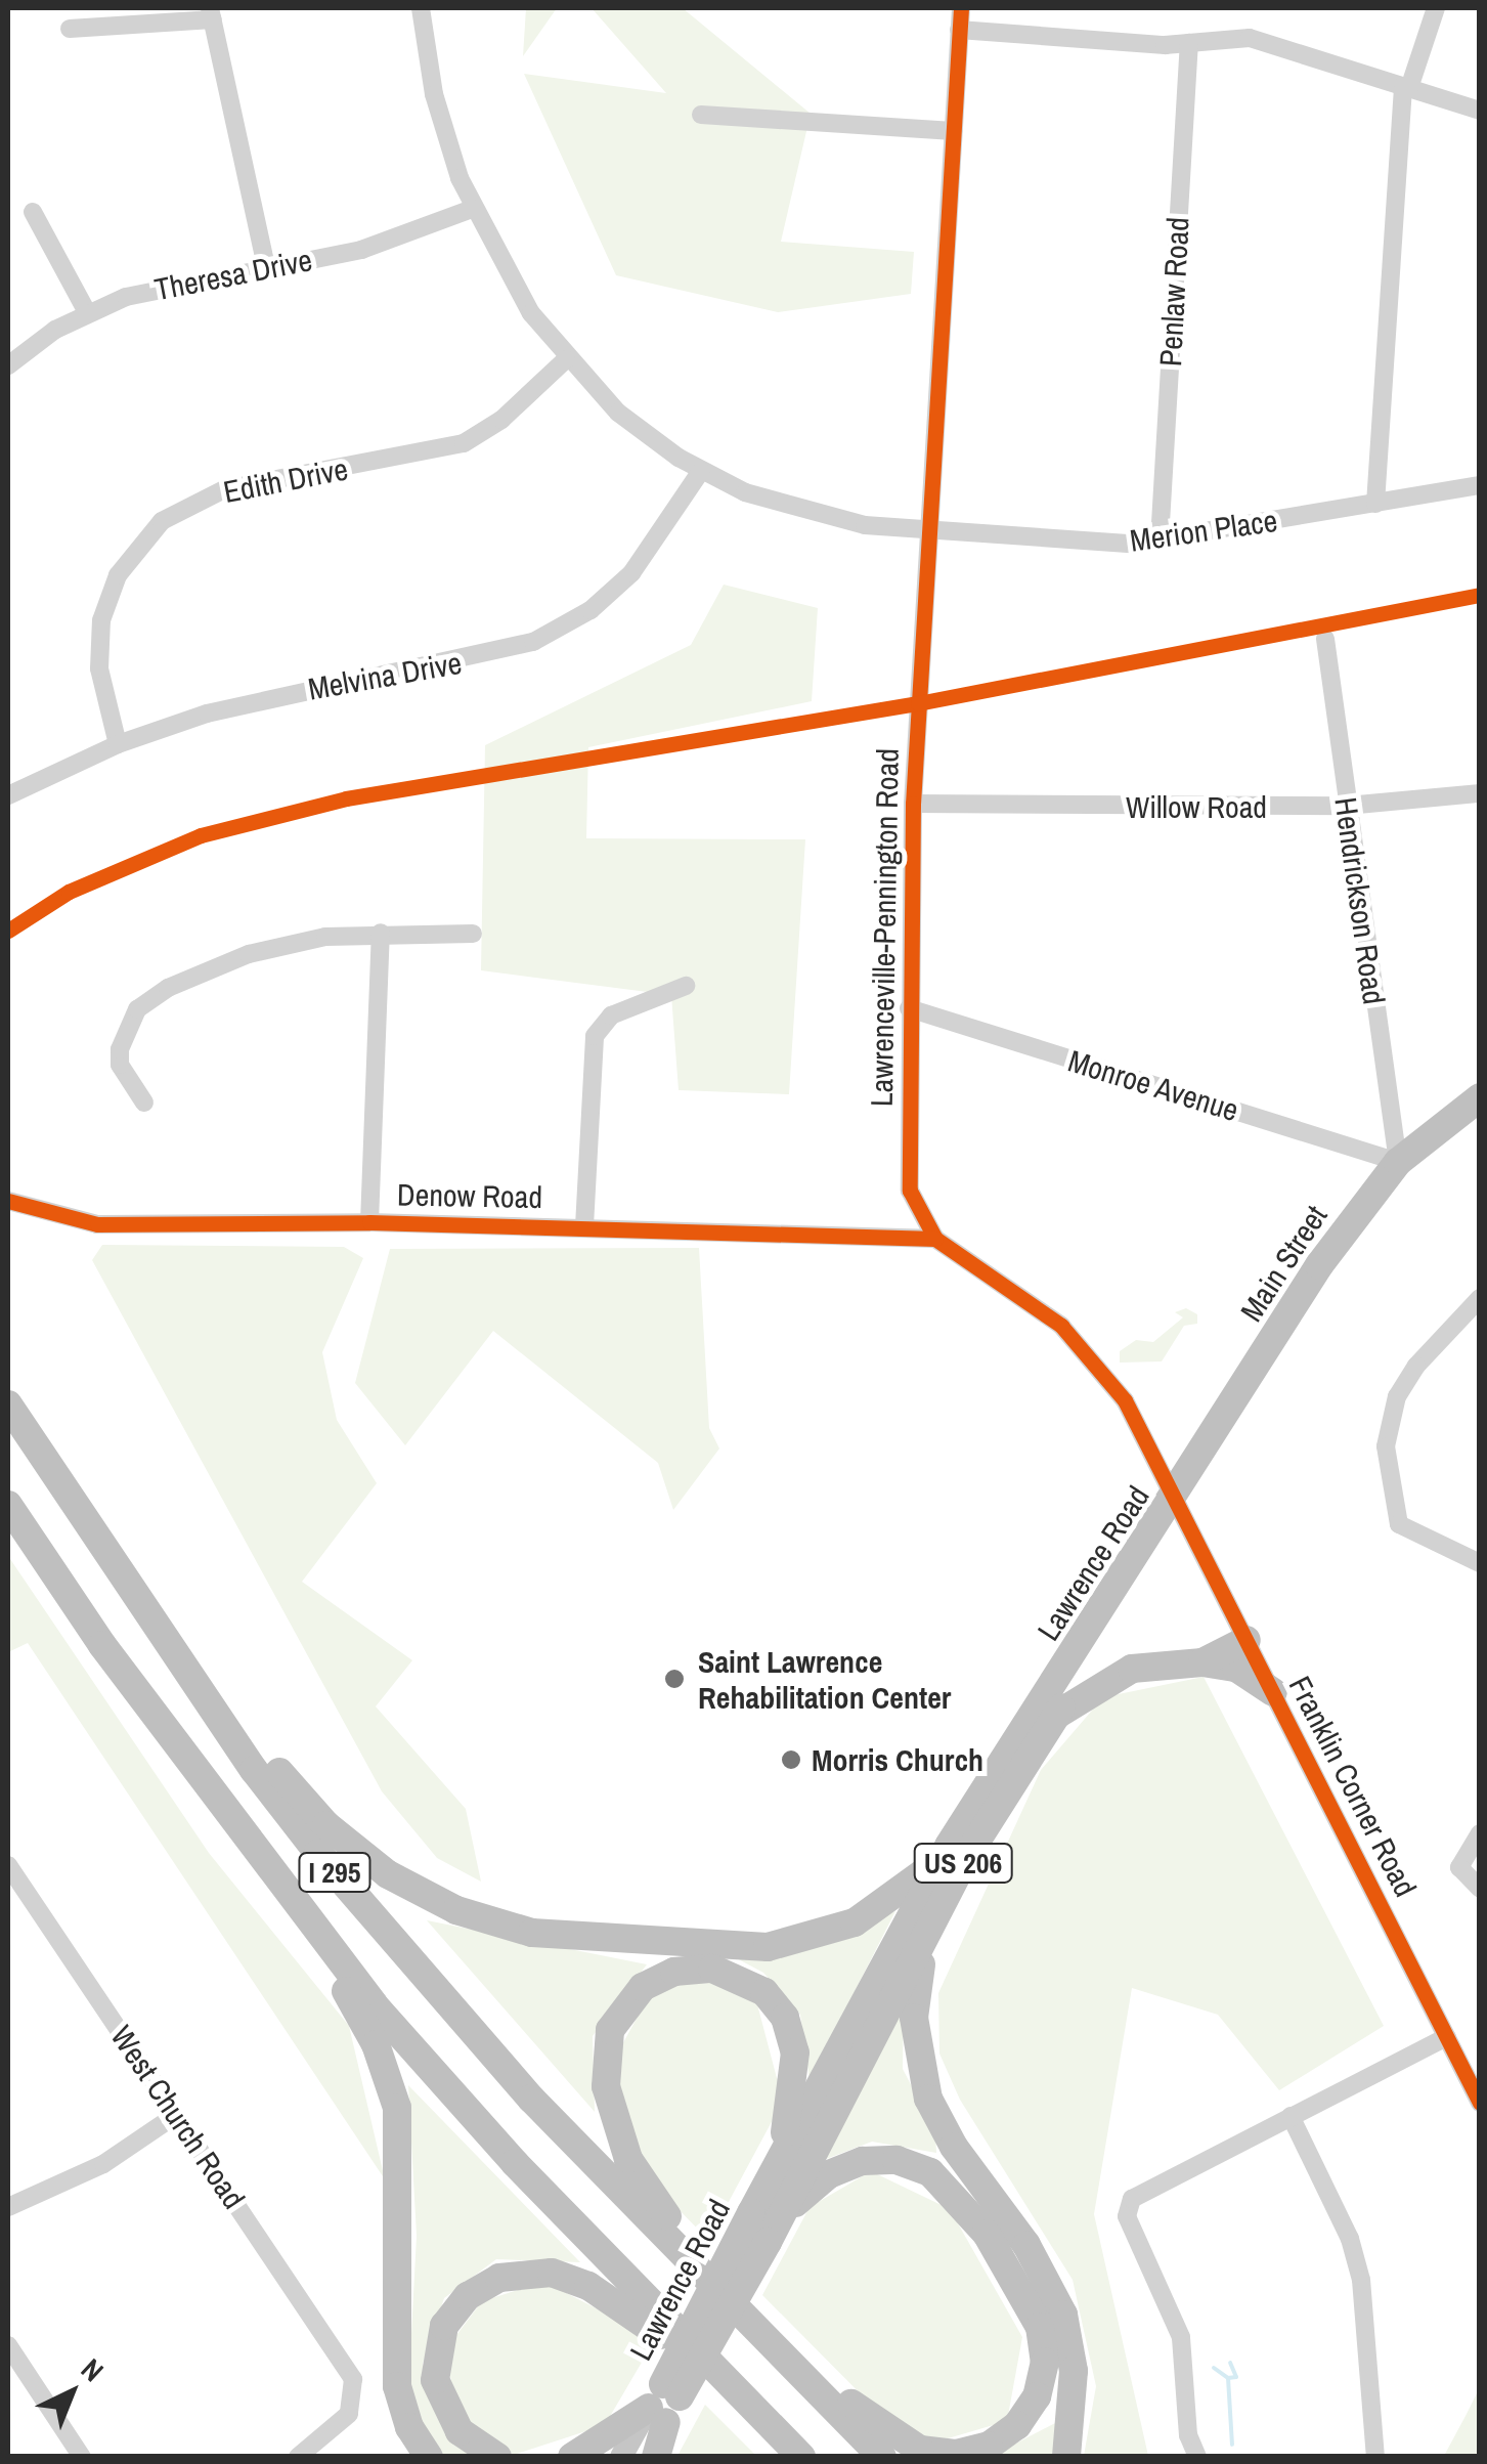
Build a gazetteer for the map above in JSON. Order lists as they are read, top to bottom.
{
  "streets": {
    "highway": [
      "Main Street",
      "Lawrence Road",
      "US 206",
      "I 295"
    ],
    "street": [
      "Theresa Drive",
      "Penlaw Road",
      "Edith Drive",
      "Merion Place",
      "Melvina Drive",
      "Willow Road",
      "Hendrickson Road",
      "Lawrenceville-Pennington Road",
      "Monroe Avenue",
      "Denow Road",
      "Franklin Corner Road",
      "West Church Road"
    ]
  },
  "crossings": [
    ["Theresa Drive", "Merion Place"],
    ["Penlaw Road", "Merion Place"],
    ["Edith Drive", "Merion Place"],
    ["Edith Drive", "Melvina Drive"],
    ["Merion Place", "Melvina Drive"],
    ["Merion Place", "Lawrenceville-Pennington Road"],
    ["Willow Road", "Hendrickson Road"],
    ["Willow Road", "Lawrenceville-Pennington Road"],
    ["Hendrickson Road", "Monroe Avenue"],
    ["Hendrickson Road", "Main Street"],
    ["Lawrenceville-Pennington Road", "Monroe Avenue"],
    ["Lawrenceville-Pennington Road", "Denow Road"],
    ["Lawrenceville-Pennington Road", "Main Street"],
    ["Lawrenceville-Pennington Road", "Lawrence Road"],
    ["Lawrenceville-Pennington Road", "Franklin Corner Road"],
    ["Monroe Avenue", "Main Street"],
    ["Main Street", "Lawrence Road"],
    ["Main Street", "Franklin Corner Road"],
    ["Lawrence Road", "Franklin Corner Road"]
  ],
  "places": ["Saint Lawrence Rehabilitation Center", "Morris Church"],
  "north": "top right"
}
